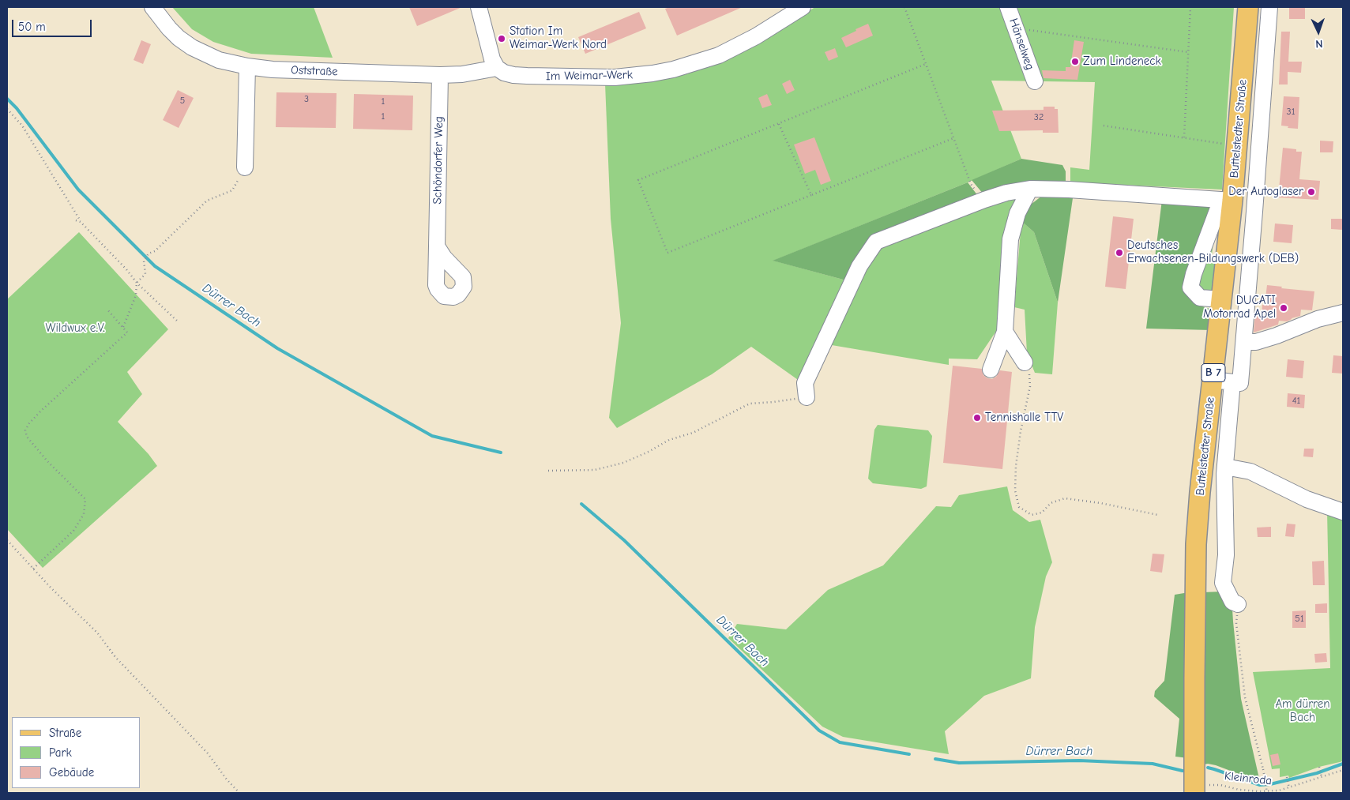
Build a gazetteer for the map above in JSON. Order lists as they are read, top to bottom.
{
  "streets": {
    "main road": ["Buttelstedter Straße", "B 7"],
    "street": [
      "Hänselweg",
      "Oststraße",
      "Im Weimar-Werk",
      "Schöndorfer Weg"
    ],
    "path": ["Kleinroda"]
  },
  "crossings": [
    ["Oststraße", "Im Weimar-Werk"],
    ["Oststraße", "Schöndorfer Weg"],
    ["Buttelstedter Straße", "Kleinroda"]
  ],
  "water": ["Dürrer Bach"],
  "parks": ["Wildwux e.V.", "Am dürren Bach"],
  "places": [
    "Station Im Weimar-Werk Nord",
    "Zum Lindeneck",
    "Der Autoglaser",
    "Deutsches Erwachsenen-Bildungswerk (DEB)",
    "DUCATI Motorrad Apel",
    "Tennishalle TTV"
  ],
  "house_numbers": [
    "3",
    "5",
    "1",
    "31",
    "1",
    "32",
    "41",
    "51"
  ],
  "legend": ["Straße", "Park", "Gebäude"],
  "scale_bar": "50 m",
  "north": "bottom"
}
